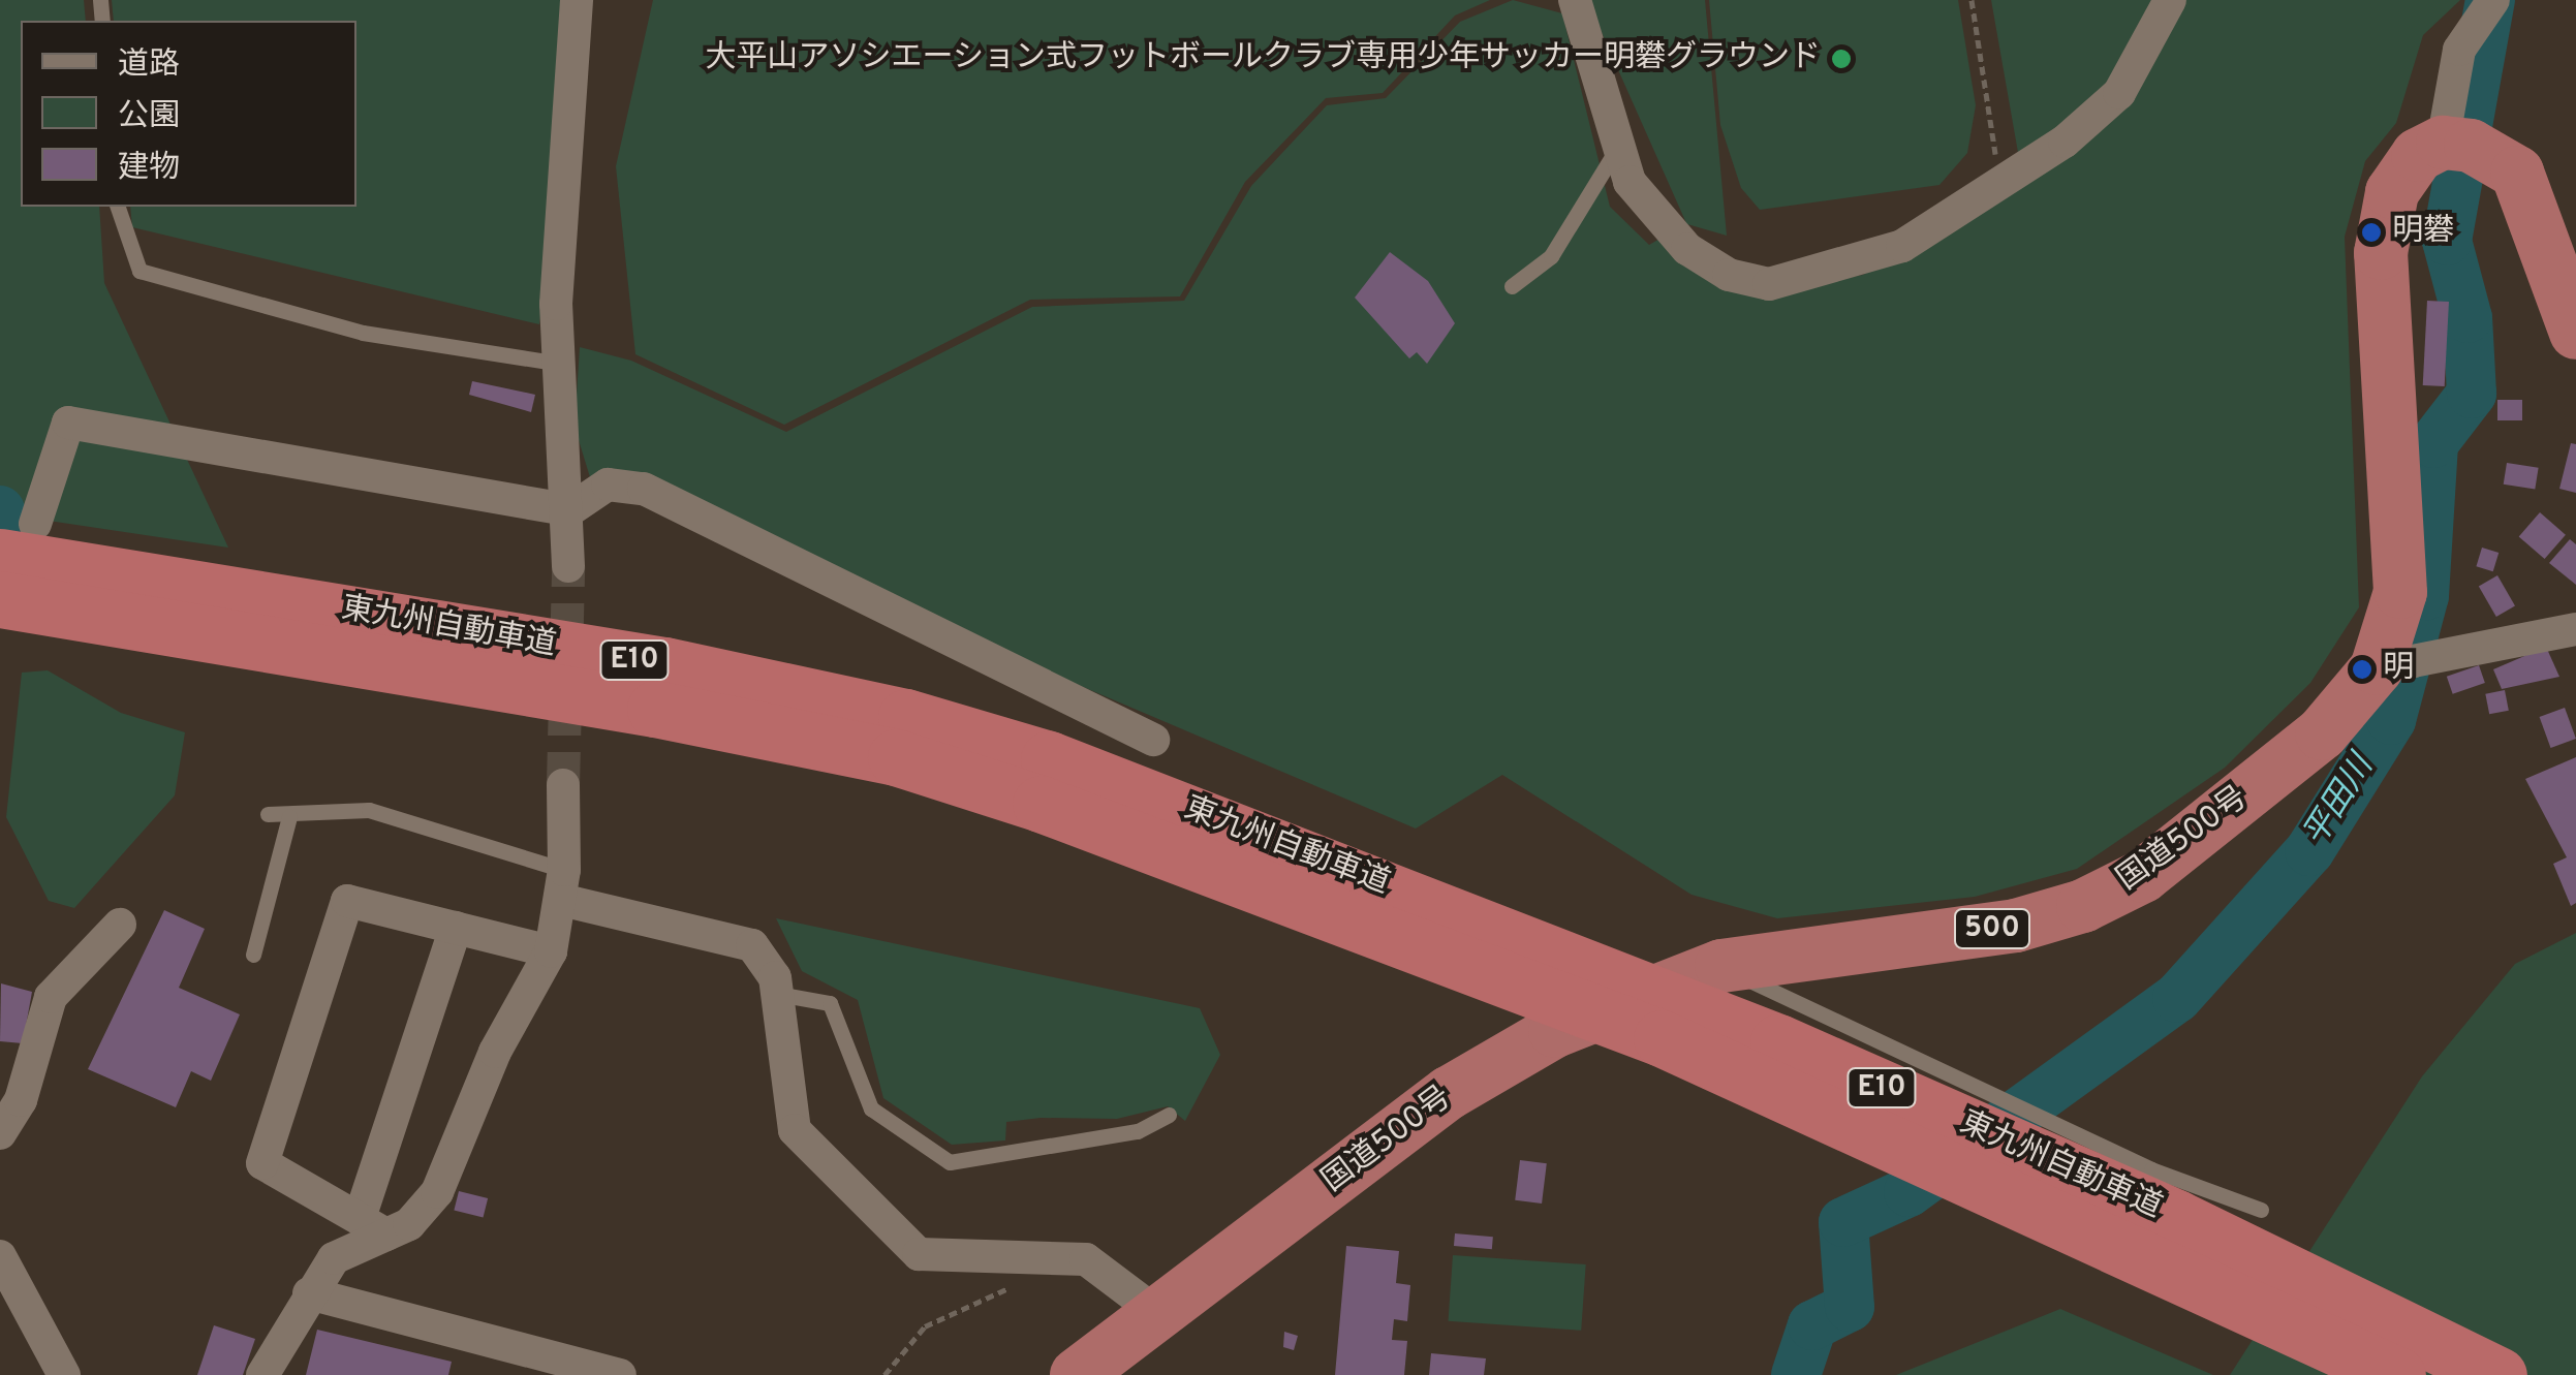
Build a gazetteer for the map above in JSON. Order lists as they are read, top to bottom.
{
  "streets": {
    "highway": [
      "東九州自動車道",
      "E10",
      "国道500号",
      "500"
    ]
  },
  "water": ["平田川"],
  "places": ["大平山アソシエーション式フットボールクラブ専用少年サッカー明礬グラウンド", "明礬", "明"],
  "legend": ["道路", "公園", "建物"]
}
